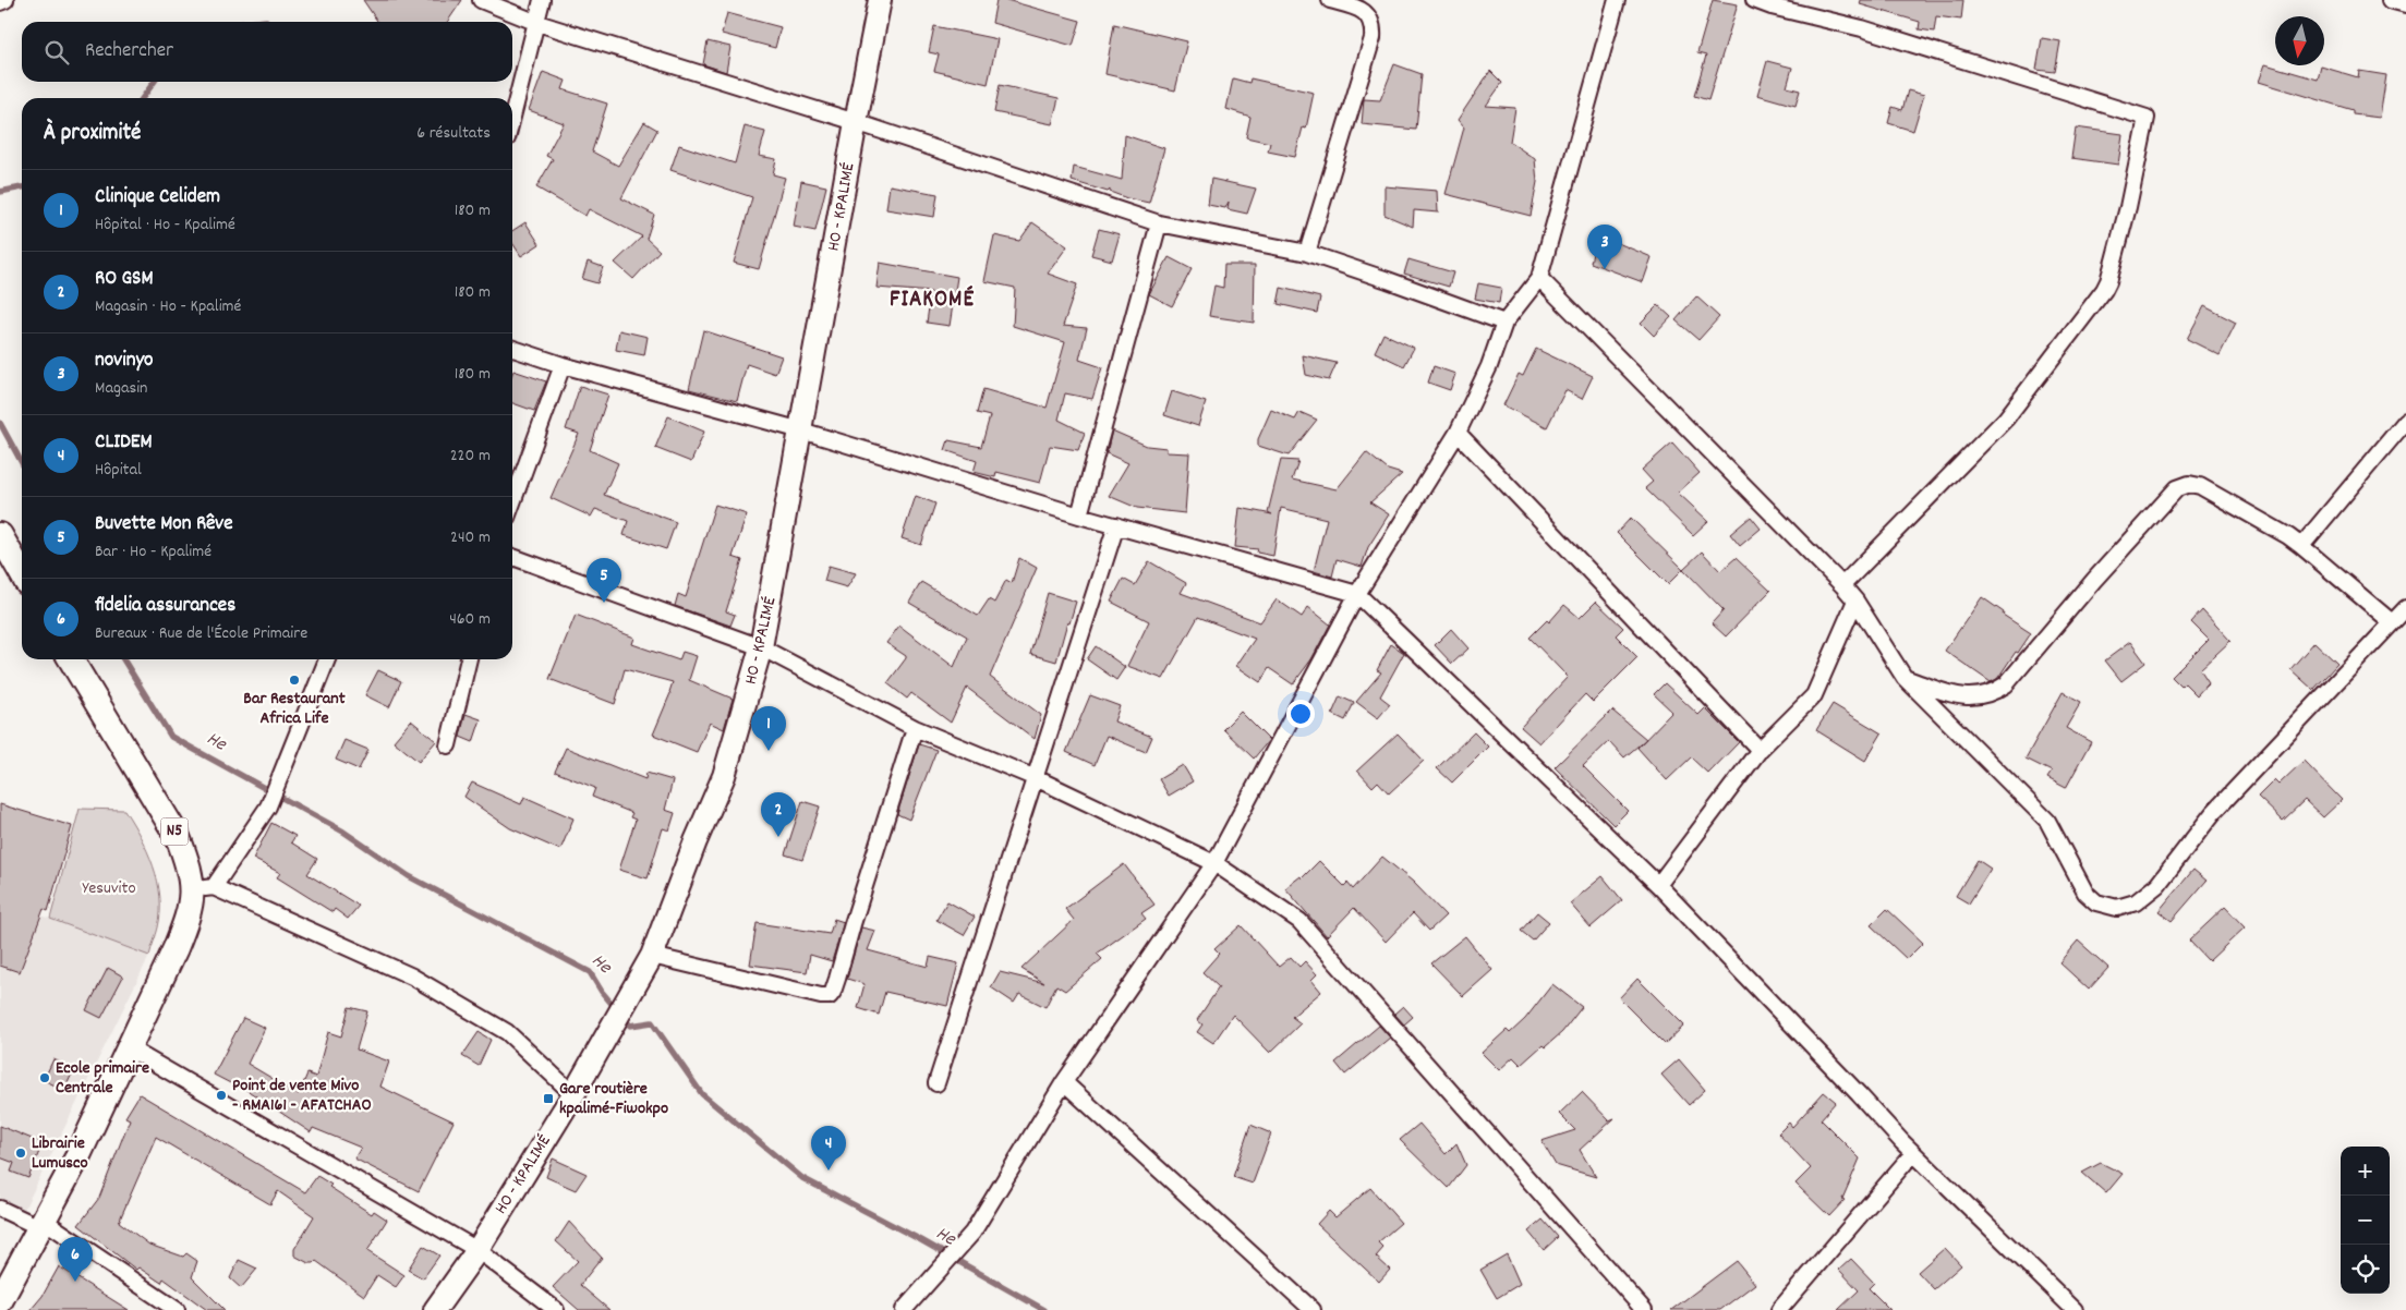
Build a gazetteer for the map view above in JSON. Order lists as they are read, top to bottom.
{
  "streets": {
    "main road": ["HO - KPALIMÉ", "N5"]
  },
  "districts": ["FIAKOMÉ"],
  "water": ["He"],
  "parks": ["Yesuvito"],
  "places": {
    "other": [
      "Bar Restaurant Africa Life",
      "Ecole primaire Centrale",
      "Point de vente Mivo - RMA161 - AFATCHAO",
      "Librairie Lumusco"
    ],
    "transit": ["Gare routière kpalimé-Fiwokpo"]
  },
  "north": "bottom",
  "page": {
    "search": "Rechercher",
    "heading": ["À proximité", "6 résultats"],
    "list": [
      {
        "mark": "1",
        "name": "Clinique Celidem",
        "note": "Hôpital · Ho - Kpalimé",
        "value": "180 m"
      },
      {
        "mark": "2",
        "name": "RO GSM",
        "note": "Magasin · Ho - Kpalimé",
        "value": "180 m"
      },
      {
        "mark": "3",
        "name": "novinyo",
        "note": "Magasin",
        "value": "180 m"
      },
      {
        "mark": "4",
        "name": "CLIDEM",
        "note": "Hôpital",
        "value": "220 m"
      },
      {
        "mark": "5",
        "name": "Buvette Mon Rêve",
        "note": "Bar · Ho - Kpalimé",
        "value": "240 m"
      },
      {
        "mark": "6",
        "name": "fidelia assurances",
        "note": "Bureaux · Rue de l'École Primaire",
        "value": "460 m"
      }
    ],
    "pins": [
      "3",
      "5",
      "1",
      "2",
      "4",
      "6"
    ],
    "map_buttons": ["+", "−"]
  }
}
